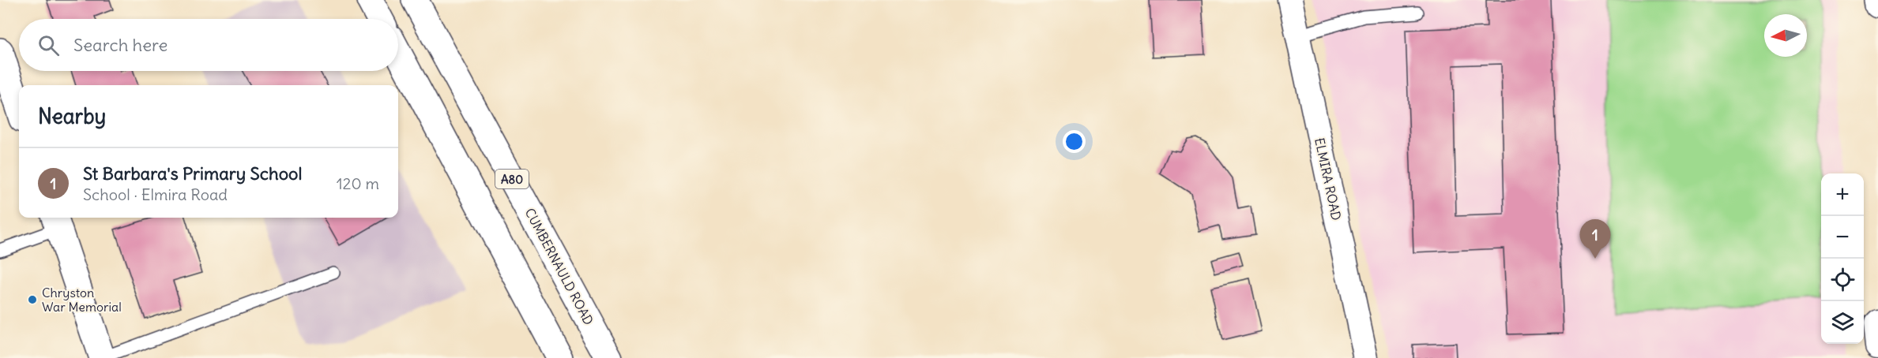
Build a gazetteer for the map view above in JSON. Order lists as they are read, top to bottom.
{
  "streets": {
    "main road": ["A80", "CUMBERNAULD ROAD"],
    "street": ["ELMIRA ROAD"]
  },
  "places": ["Chryston War Memorial"],
  "north": "left",
  "page": {
    "search": "Search here",
    "heading": "Nearby",
    "list": [
      {
        "mark": "1",
        "name": "St Barbara's Primary School",
        "note": "School · Elmira Road",
        "value": "120 m"
      }
    ],
    "map_buttons": ["+", "−"],
    "pins": "1"
  }
}
